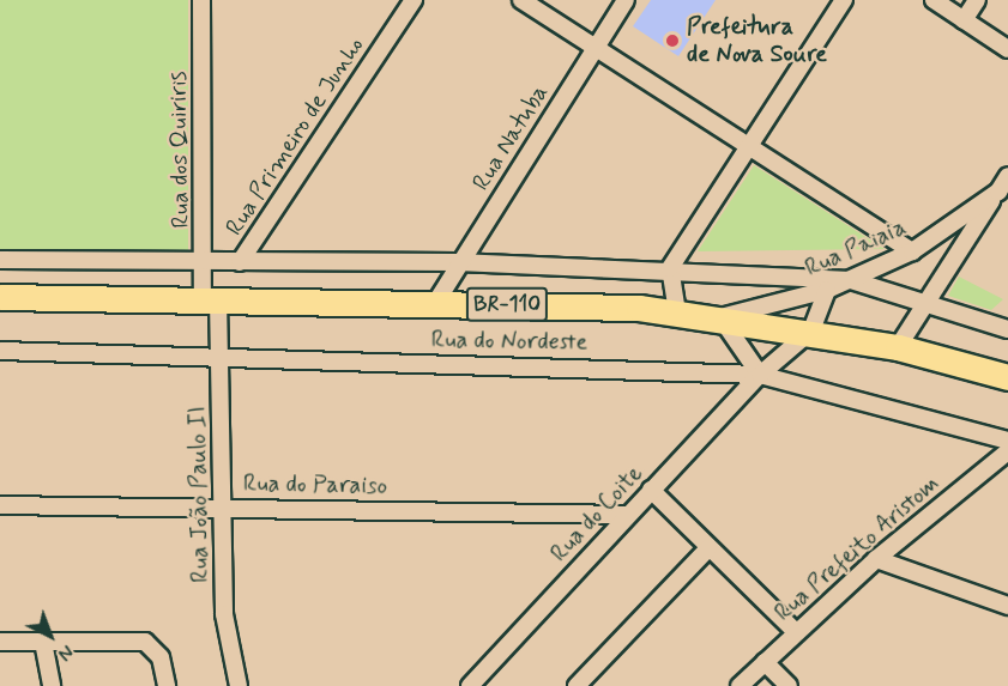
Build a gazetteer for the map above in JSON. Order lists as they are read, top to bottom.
{
  "streets": {
    "main road": ["BR-110"],
    "street": [
      "Rua Primeiro de Junho",
      "Rua Natuba",
      "Rua dos Quiriris",
      "Rua Paiaia",
      "Rua do Nordeste",
      "Rua do Paraiso",
      "Rua João Paulo II",
      "Rua do Coite",
      "Rua Prefeito Aristom"
    ]
  },
  "crossings": [
    ["Rua Natuba", "BR-110"],
    ["Rua dos Quiriris", "BR-110"],
    ["Rua dos Quiriris", "Rua João Paulo II"],
    ["Rua Paiaia", "BR-110"],
    ["BR-110", "Rua João Paulo II"],
    ["BR-110", "Rua do Coite"],
    ["Rua do Nordeste", "Rua João Paulo II"],
    ["Rua do Nordeste", "Rua do Coite"],
    ["Rua do Paraiso", "Rua João Paulo II"],
    ["Rua do Paraiso", "Rua do Coite"]
  ],
  "places": ["Prefeitura de Nova Soure"],
  "north": "bottom right"
}
